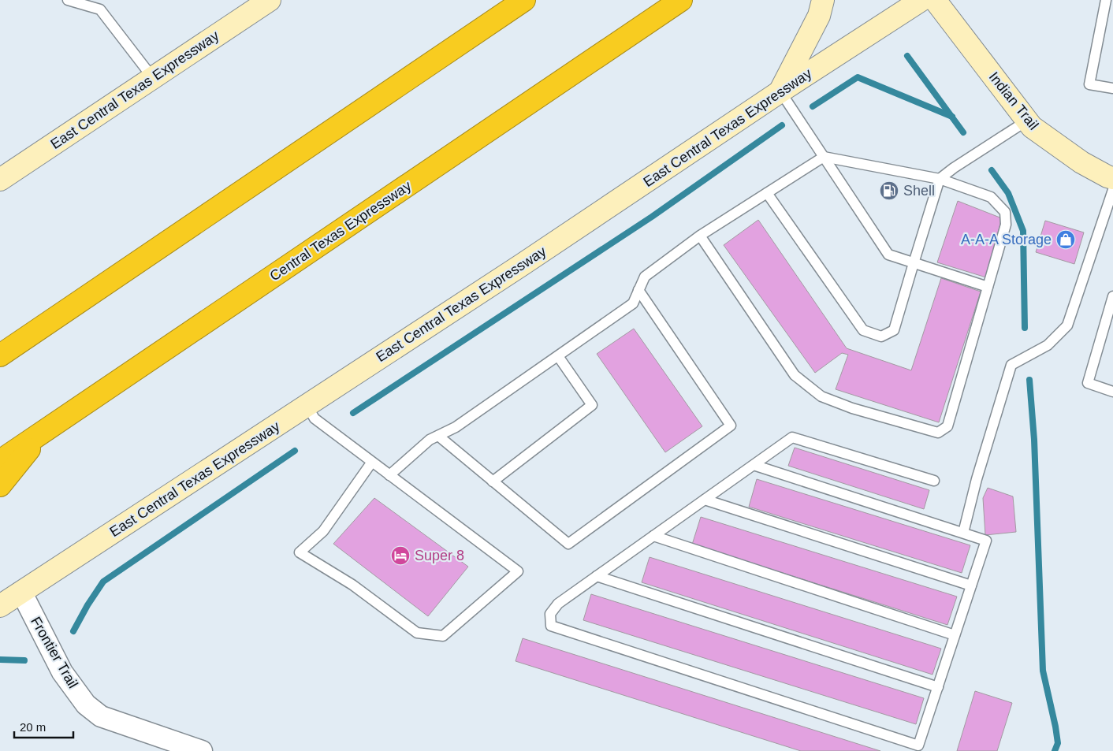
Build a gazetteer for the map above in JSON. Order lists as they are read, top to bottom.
{
  "streets": {
    "highway": ["Central Texas Expressway"],
    "main road": ["East Central Texas Expressway", "Indian Trail"],
    "street": ["Frontier Trail"]
  },
  "crossings": [
    ["East Central Texas Expressway", "Frontier Trail"]
  ],
  "places": {
    "fuel station": ["Shell"],
    "shop": ["A-A-A Storage"],
    "hotel": ["Super 8"]
  },
  "scale_bar": "20 m"
}
